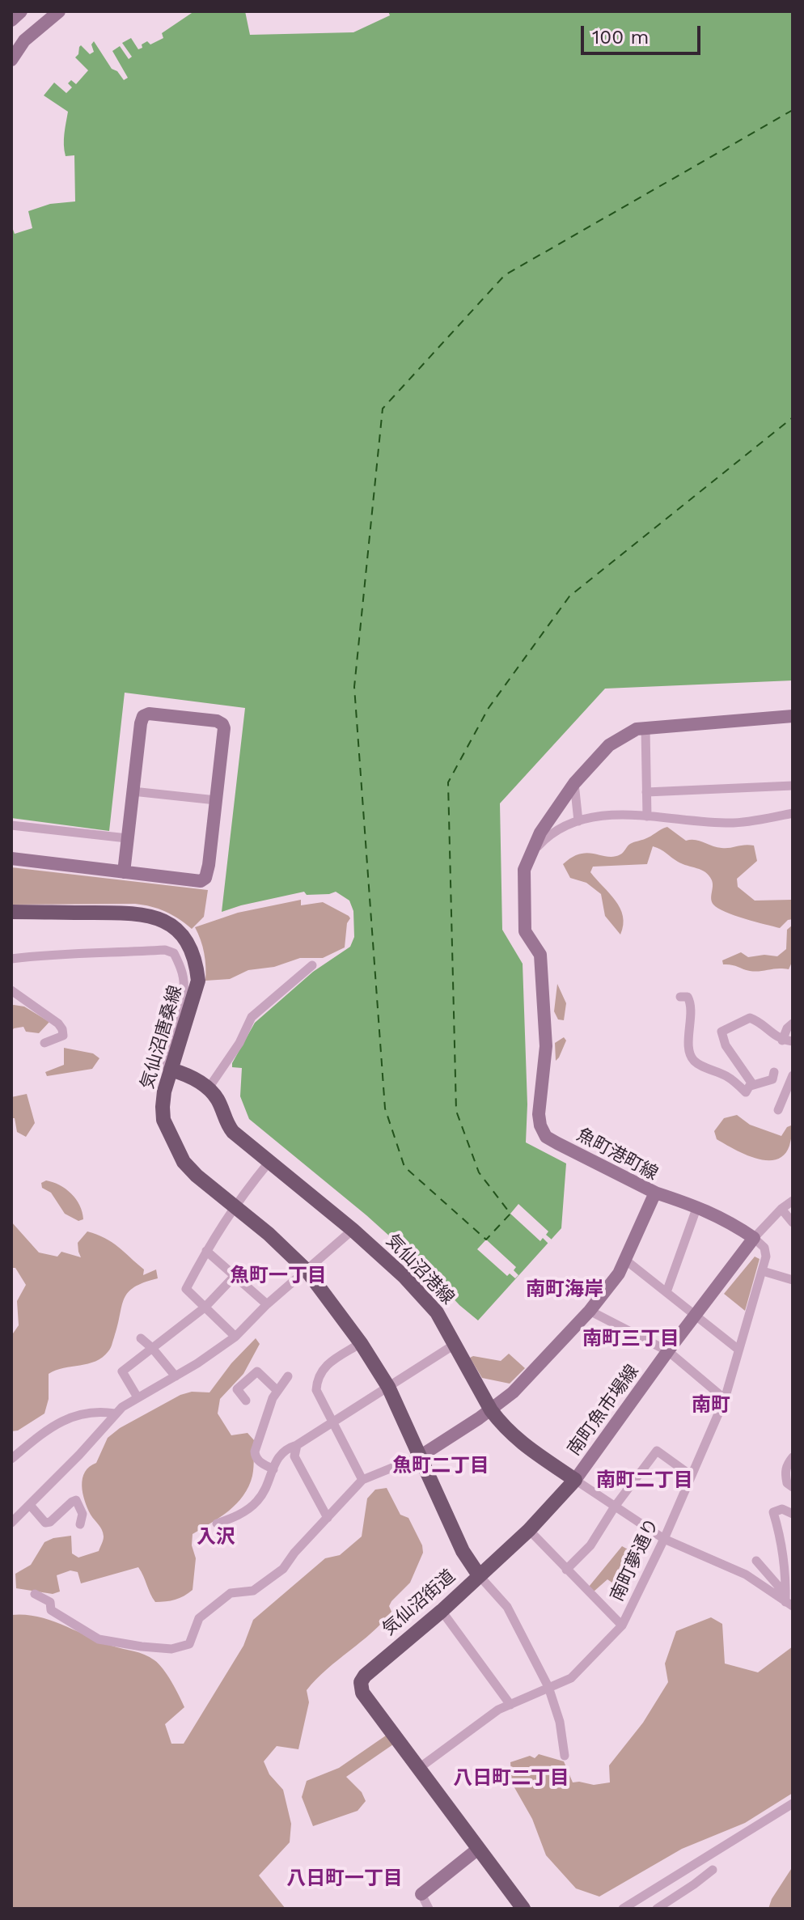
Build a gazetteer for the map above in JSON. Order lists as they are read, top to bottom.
{
  "streets": {
    "main road": ["気仙沼唐桑線", "気仙沼港線", "気仙沼街道"],
    "street": ["魚町港町線", "南町魚市場線", "南町夢通り"]
  },
  "crossings": [
    ["気仙沼唐桑線", "気仙沼街道"],
    ["魚町港町線", "気仙沼港線"],
    ["魚町港町線", "気仙沼街道"],
    ["気仙沼港線", "南町魚市場線"],
    ["南町魚市場線", "南町夢通り"],
    ["南町夢通り", "気仙沼街道"]
  ],
  "districts": [
    "魚町一丁目",
    "南町海岸",
    "南町三丁目",
    "南町",
    "魚町二丁目",
    "南町二丁目",
    "入沢",
    "八日町二丁目",
    "八日町一丁目"
  ],
  "scale_bar": "100 m"
}
